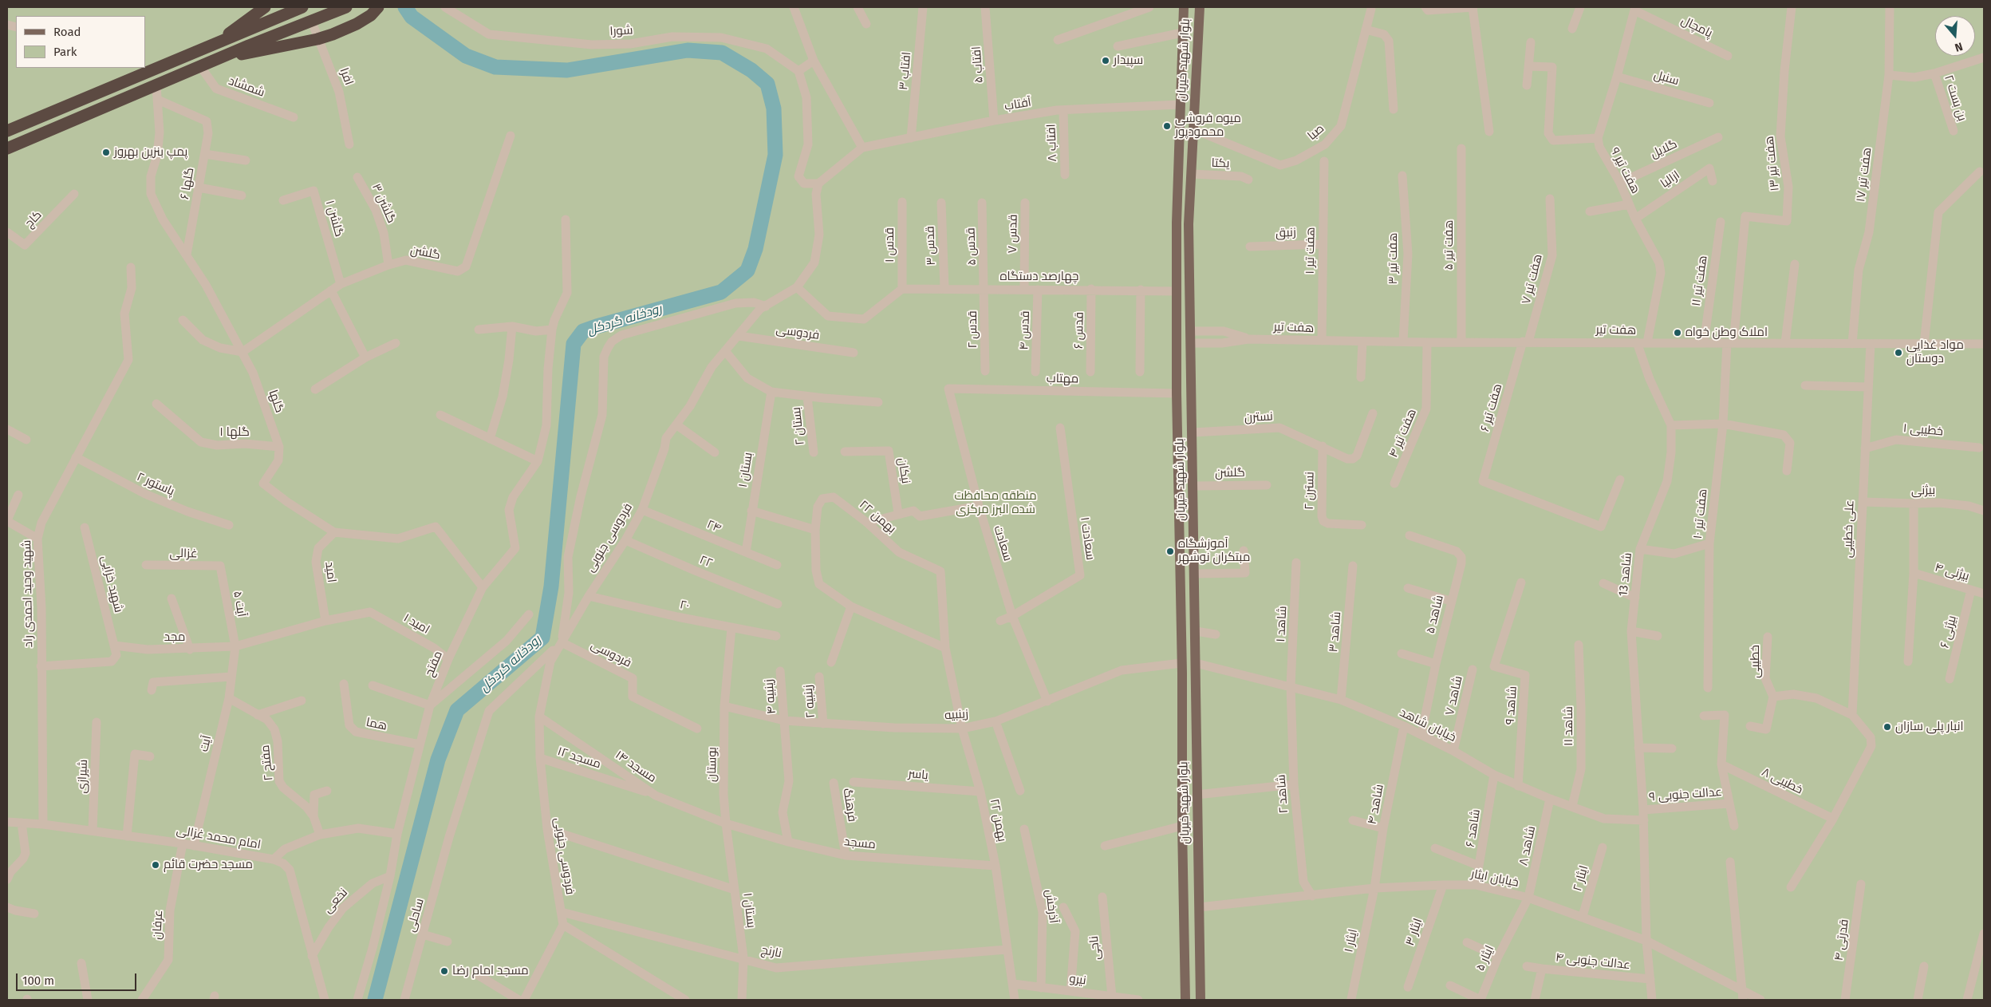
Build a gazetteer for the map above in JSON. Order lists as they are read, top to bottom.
{
  "streets": {
    "main road": ["بلوار شهید خیریان"],
    "street": [
      "پامچال",
      "شورا",
      "افتاب ۵",
      "افتاب ۳",
      "افرا",
      "سنبل",
      "شمشاد",
      "بن بست ۲",
      "آفتاب",
      "صبا",
      "افتاب ۸",
      "گلایل",
      "یکتا",
      "هفت تیر ۱۳",
      "هفت تیر ۹",
      "هفت تیر ۱۷",
      "ازالیا",
      "گلها ۶",
      "گلشن ۳",
      "گلشن ۱",
      "کاج",
      "زنبق",
      "قدس ۷",
      "قدس ۱",
      "هفت تیر ۵",
      "قدس ۳",
      "قدس ۵",
      "هفت تیر ۱",
      "گلشن",
      "هفت تیر ۳",
      "چهارصد دستگاه",
      "هفت تیر ۷",
      "هفت تیر ۱۱",
      "هفت تیر",
      "قدس ۲",
      "قدس ۴",
      "قدس ۶",
      "فردوسی",
      "مهتاب",
      "گلها",
      "هفت تیر ۶",
      "نسترن",
      "بستان ۲",
      "خطیبی ۱",
      "گلها ۱",
      "هفت تیر ۴",
      "بستان ۱",
      "نیکان",
      "پاستور ۲",
      "نسترن ۲",
      "بیژنی",
      "هفت تیر ۱۰",
      "۲۲ بهمن",
      "۲۴",
      "علی خطیبی",
      "فردوسی جنوبی",
      "سعادت ۱",
      "سعادت",
      "غزالی",
      "۲۲",
      "امید",
      "بیژنی ۴",
      "شاهد 13",
      "شهید خزایی",
      "شهید وحید احمدی راد",
      "آیت ۵",
      "۲۰",
      "شاهد ۵",
      "امید ۱",
      "شاهد ۱",
      "شاهد ۳",
      "بیژنی ۶",
      "مجد",
      "خطیبی",
      "مفتح",
      "شاهد ۷",
      "زینبیه ۴",
      "زینبیه ۲",
      "شاهد ۹",
      "زینبیه",
      "هما",
      "خیابان شاهد",
      "شاهد ۱۱",
      "آیت",
      "مسجد ۱۲",
      "مفتح ۲",
      "بوستان",
      "مسجد ۱۴",
      "یاسر",
      "شیرازی",
      "خطیبی ۸",
      "شاهد ۲",
      "عدالت جنوبی ۹",
      "شاهد ۴",
      "فرهنگ",
      "شاهد ۶",
      "امام محمد غزالی",
      "مسجد",
      "شاهد ۸",
      "خیابان ایثار",
      "ایثار ۲",
      "نخعی",
      "آذرخش",
      "ساحلی",
      "عرفان",
      "ایثار ۳",
      "قدرتی ۴",
      "ایثار ۱",
      "ناجی",
      "نارنج",
      "ایثار ۵",
      "عدالت جنوبی ۴",
      "نیرو"
    ]
  },
  "crossings": [
    ["پامچال", "هفت تیر ۹"],
    ["بلوار شهید خیریان", "آفتاب"],
    ["بلوار شهید خیریان", "صبا"],
    ["بلوار شهید خیریان", "یکتا"],
    ["بلوار شهید خیریان", "گلشن"],
    ["بلوار شهید خیریان", "چهارصد دستگاه"],
    ["بلوار شهید خیریان", "هفت تیر"],
    ["بلوار شهید خیریان", "مهتاب"],
    ["بلوار شهید خیریان", "نسترن"],
    ["بلوار شهید خیریان", "زینبیه"],
    ["بلوار شهید خیریان", "خیابان شاهد"],
    ["بلوار شهید خیریان", "خیابان ایثار"],
    ["افتاب ۵", "آفتاب"],
    ["افتاب ۳", "آفتاب"],
    ["سنبل", "هفت تیر ۹"],
    ["آفتاب", "افتاب ۸"],
    ["گلایل", "هفت تیر ۹"],
    ["هفت تیر ۱۳", "هفت تیر"],
    ["هفت تیر ۱۳", "هفت تیر ۱۰"],
    ["هفت تیر ۹", "ازالیا"],
    ["هفت تیر ۹", "هفت تیر"],
    ["هفت تیر ۱۷", "هفت تیر"],
    ["گلها ۶", "گلها"],
    ["گلشن ۳", "گلشن"],
    ["گلشن ۱", "گلشن"],
    ["زنبق", "هفت تیر ۱"],
    ["قدس ۷", "چهارصد دستگاه"],
    ["قدس ۱", "چهارصد دستگاه"],
    ["هفت تیر ۵", "هفت تیر"],
    ["قدس ۳", "چهارصد دستگاه"],
    ["قدس ۵", "چهارصد دستگاه"],
    ["قدس ۵", "قدس ۲"],
    ["هفت تیر ۱", "هفت تیر"],
    ["گلشن", "گلها"],
    ["هفت تیر ۳", "هفت تیر"],
    ["چهارصد دستگاه", "قدس ۲"],
    ["چهارصد دستگاه", "قدس ۴"],
    ["چهارصد دستگاه", "قدس ۶"],
    ["هفت تیر ۷", "هفت تیر"],
    ["هفت تیر ۷", "هفت تیر ۶"],
    ["هفت تیر ۱۱", "هفت تیر"],
    ["هفت تیر", "هفت تیر ۶"],
    ["هفت تیر", "هفت تیر ۴"],
    ["هفت تیر", "هفت تیر ۱۰"],
    ["هفت تیر", "علی خطیبی"],
    ["هفت تیر", "شاهد 13"],
    ["فردوسی", "فردوسی جنوبی"],
    ["فردوسی", "ساحلی"],
    ["مهتاب", "سعادت"],
    ["گلها", "گلها ۱"],
    ["نسترن", "نسترن ۲"],
    ["خطیبی ۱", "علی خطیبی"],
    ["بستان ۱", "۲۴"],
    ["بستان ۱", "بوستان"],
    ["بستان ۱", "مسجد ۱۴"],
    ["بستان ۱", "مسجد"],
    ["بستان ۱", "نارنج"],
    ["پاستور ۲", "شهید وحید احمدی راد"],
    ["بیژنی", "علی خطیبی"],
    ["۲۲ بهمن", "زینبیه"],
    ["۲۲ بهمن", "یاسر"],
    ["۲۲ بهمن", "مسجد"],
    ["۲۲ بهمن", "نارنج"],
    ["۲۲ بهمن", "نیرو"],
    ["۲۴", "فردوسی جنوبی"],
    ["فردوسی جنوبی", "۲۲"],
    ["فردوسی جنوبی", "۲۰"],
    ["فردوسی جنوبی", "مسجد ۱۲"],
    ["فردوسی جنوبی", "مسجد ۱۴"],
    ["فردوسی جنوبی", "ساحلی"],
    ["فردوسی جنوبی", "نارنج"],
    ["سعادت ۱", "سعادت"],
    ["سعادت", "زینبیه"],
    ["غزالی", "آیت ۵"],
    ["امید", "امید ۱"],
    ["بیژنی ۴", "بیژنی ۶"],
    ["شاهد 13", "خیابان شاهد"],
    ["شاهد 13", "عدالت جنوبی ۹"],
    ["شاهد 13", "خیابان ایثار"],
    ["شاهد 13", "عدالت جنوبی ۴"],
    ["شهید خزایی", "مجد"],
    ["شهید وحید احمدی راد", "امام محمد غزالی"],
    ["آیت ۵", "مجد"],
    ["آیت ۵", "آیت"],
    ["۲۰", "بوستان"],
    ["شاهد ۵", "خیابان شاهد"],
    ["امید ۱", "مفتح"],
    ["شاهد ۱", "خیابان شاهد"],
    ["شاهد ۱", "شاهد ۲"],
    ["شاهد ۳", "خیابان شاهد"],
    ["مجد", "آیت"],
    ["مفتح", "هما"],
    ["مفتح", "نخعی"],
    ["شاهد ۷", "خیابان شاهد"],
    ["زینبیه ۴", "زینبیه"],
    ["زینبیه ۴", "مسجد"],
    ["زینبیه ۲", "زینبیه"],
    ["شاهد ۹", "خیابان شاهد"],
    ["زینبیه", "بوستان"],
    ["خیابان شاهد", "شاهد ۱۱"],
    ["خیابان شاهد", "شاهد ۲"],
    ["خیابان شاهد", "شاهد ۴"],
    ["خیابان شاهد", "شاهد ۶"],
    ["خیابان شاهد", "شاهد ۸"],
    ["آیت", "مفتح ۲"],
    ["آیت", "امام محمد غزالی"],
    ["مسجد ۱۲", "مسجد ۱۴"],
    ["بوستان", "مسجد ۱۴"],
    ["بوستان", "مسجد"],
    ["مسجد ۱۴", "مسجد"],
    ["شیرازی", "امام محمد غزالی"],
    ["شاهد ۲", "خیابان ایثار"],
    ["شاهد ۴", "خیابان ایثار"],
    ["شاهد ۴", "ایثار ۱"],
    ["فرهنگ", "مسجد"],
    ["شاهد ۶", "خیابان ایثار"],
    ["امام محمد غزالی", "نخعی"],
    ["امام محمد غزالی", "عرفان"],
    ["شاهد ۸", "خیابان ایثار"],
    ["شاهد ۸", "ایثار ۵"],
    ["خیابان ایثار", "ایثار ۲"],
    ["خیابان ایثار", "ایثار ۳"],
    ["خیابان ایثار", "ایثار ۱"],
    ["خیابان ایثار", "ایثار ۵"],
    ["آذرخش", "نیرو"],
    ["ناجی", "نیرو"]
  ],
  "water": ["رودخانه گردکل"],
  "parks": ["منطقه محافظت شده البرز مرکزی"],
  "places": [
    "سپیدار",
    "میوه فروشی محمودپور",
    "پمپ بنزین بهروز",
    "املاک وطن خواه",
    "مواد غذایی دوستان",
    "آموزشگاه مبتکران نوشهر",
    "انبار پلی سازان",
    "مسجد حضرت قائم",
    "مسجد امام رضا"
  ],
  "legend": ["Road", "Park"],
  "scale_bar": "100 m",
  "north": "bottom"
}
